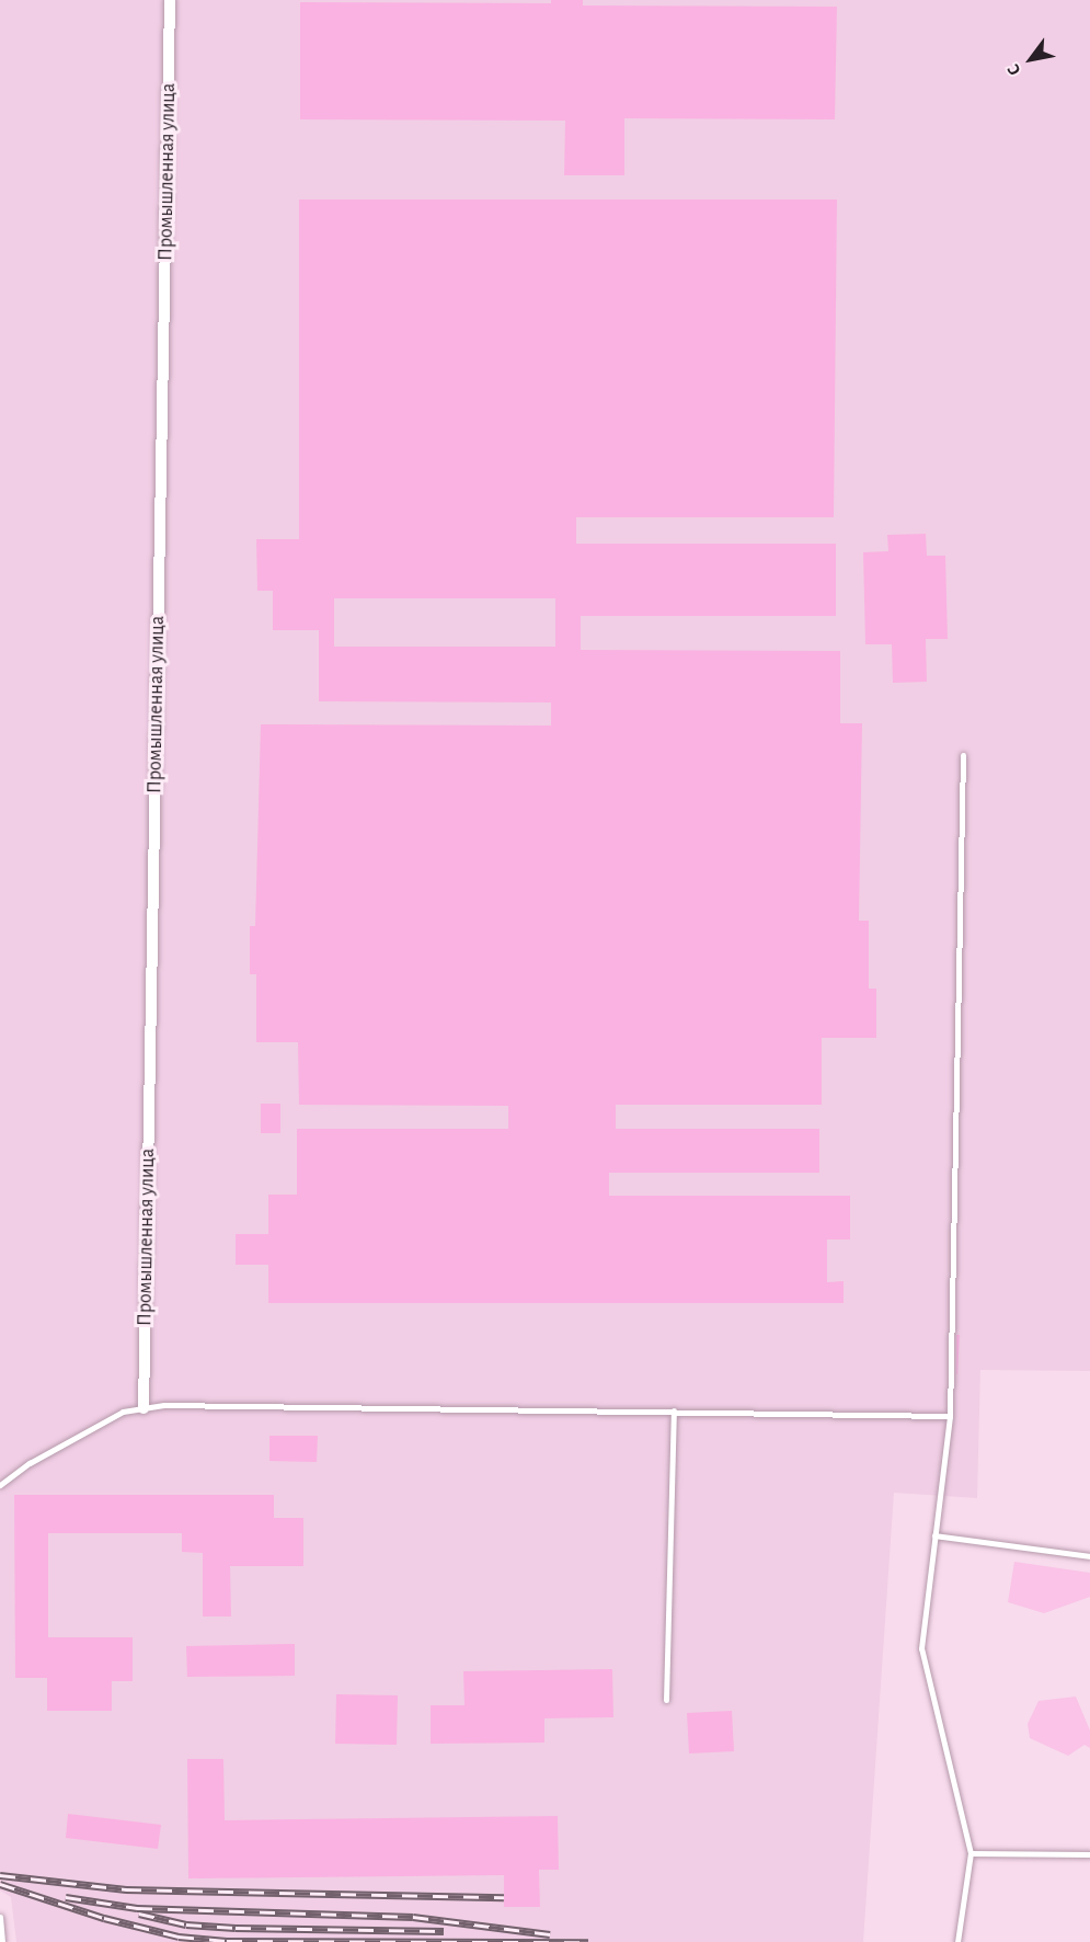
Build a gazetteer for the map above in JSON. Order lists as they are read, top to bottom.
{
  "streets": {
    "street": ["Промышленная улица"]
  },
  "north": "bottom left"
}
